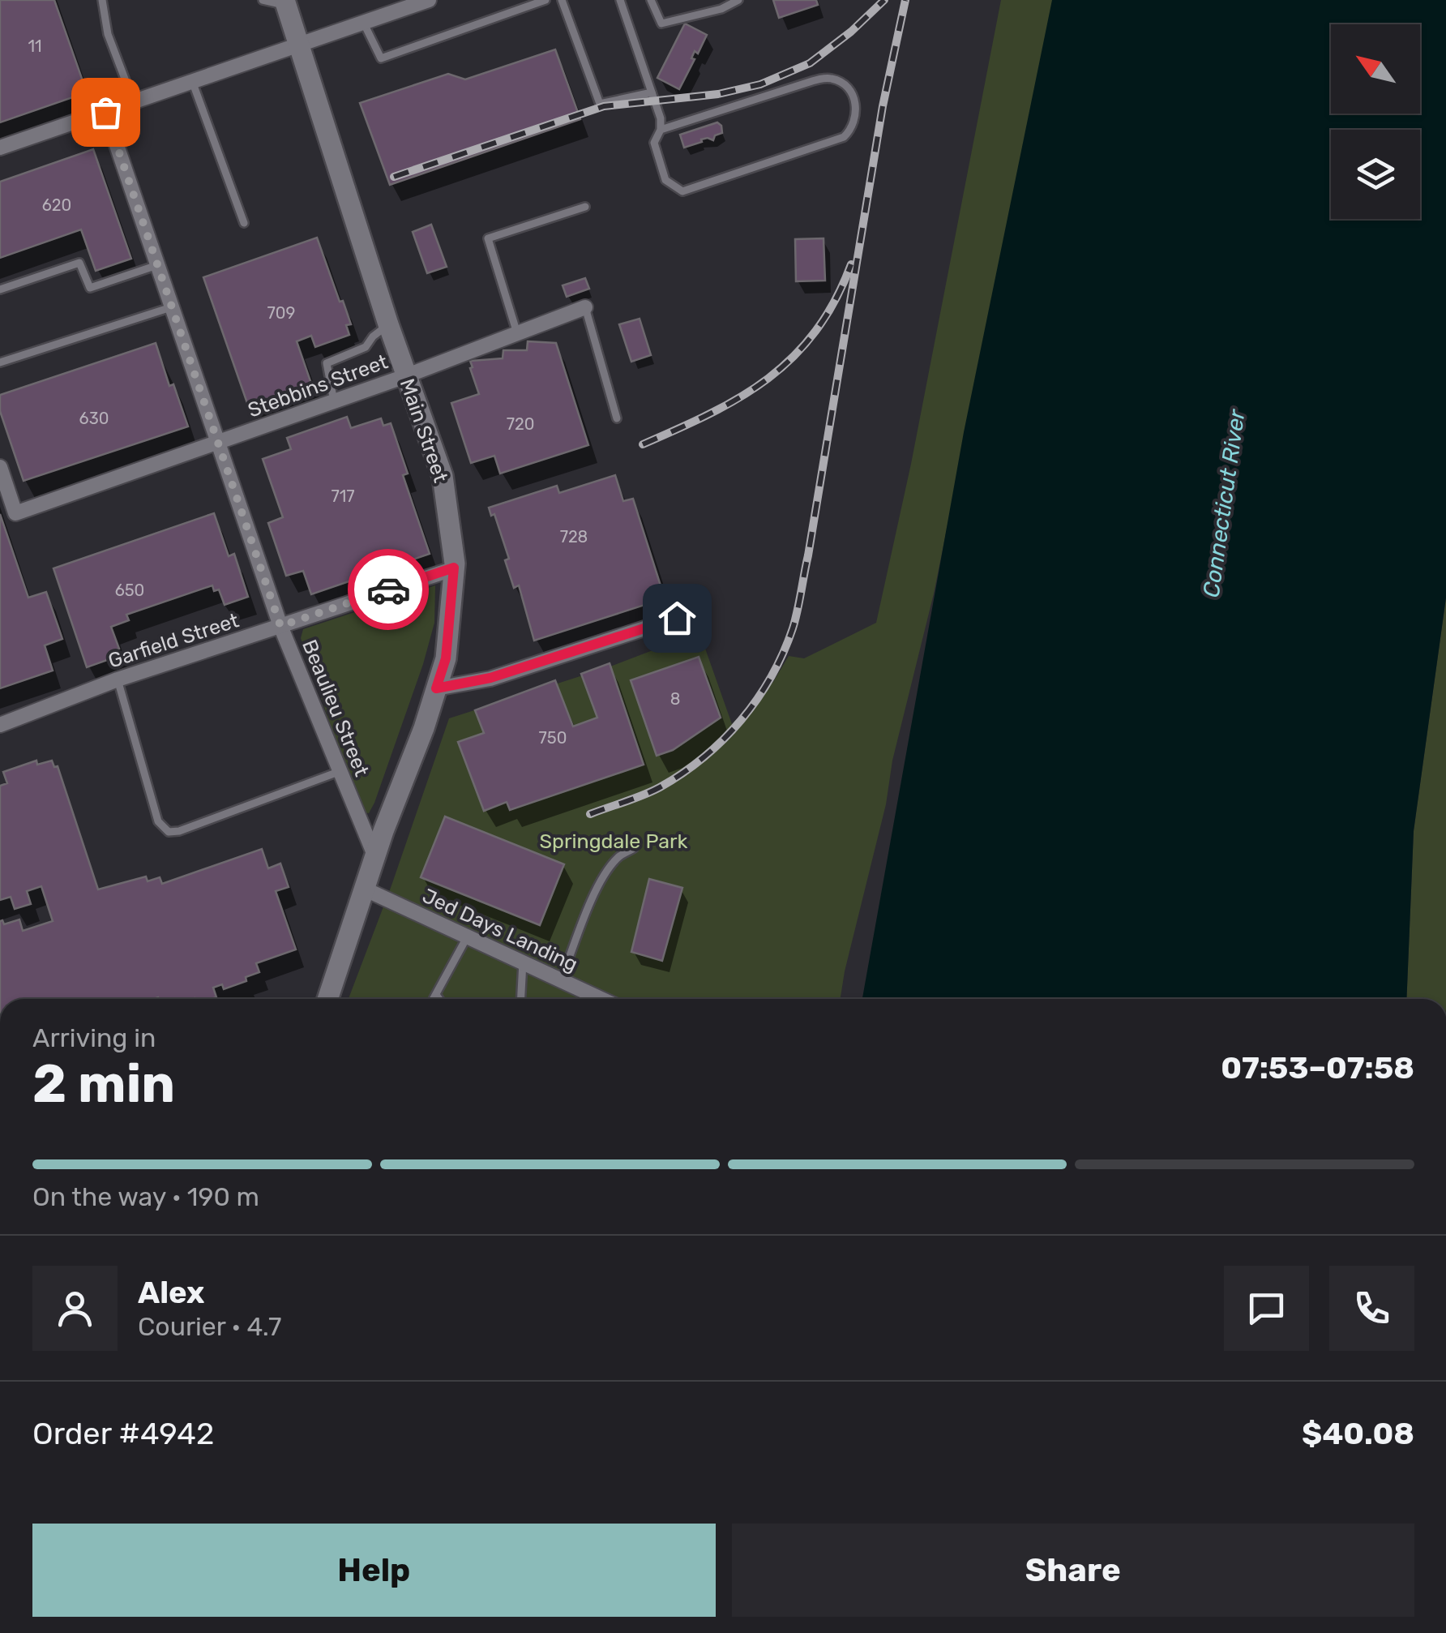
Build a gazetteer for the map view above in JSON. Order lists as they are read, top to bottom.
{
  "streets": {
    "main road": ["Main Street"],
    "street": [
      "Stebbins Street",
      "Garfield Street",
      "Beaulieu Street",
      "Jed Days Landing"
    ]
  },
  "crossings": [
    ["Stebbins Street", "Main Street"],
    ["Stebbins Street", "Beaulieu Street"],
    ["Main Street", "Garfield Street"],
    ["Main Street", "Beaulieu Street"],
    ["Main Street", "Jed Days Landing"],
    ["Garfield Street", "Beaulieu Street"]
  ],
  "water": ["Connecticut River"],
  "parks": ["Springdale Park"],
  "house_numbers": [
    "11",
    "620",
    "709",
    "630",
    "720",
    "717",
    "728",
    "650",
    "8",
    "750"
  ],
  "north": "top left",
  "page": {
    "heading": ["2 min", "Arriving in", "07:53–07:58"],
    "panel": [
      "Alex",
      "Courier · 4.7",
      "Order #4942",
      "$40.08"
    ],
    "bar": "On the way · 190 m",
    "buttons": ["Help", "Share"]
  }
}
